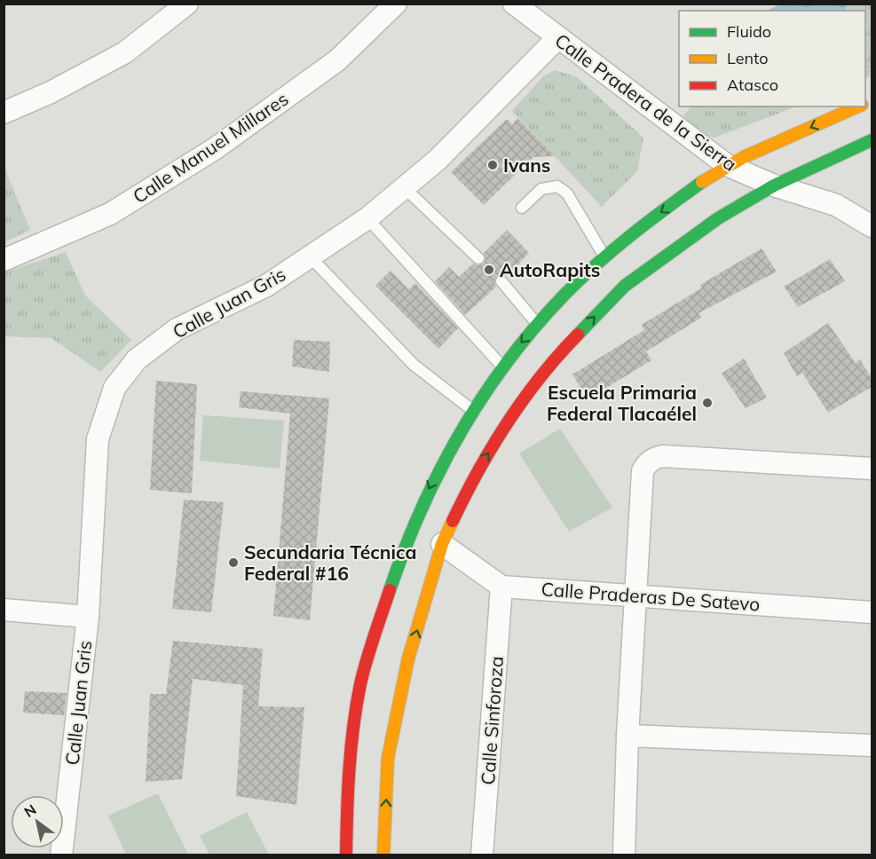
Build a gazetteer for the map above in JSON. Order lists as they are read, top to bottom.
{
  "streets": {
    "street": [
      "Calle Pradera de la Sierra",
      "Calle Manuel Millares",
      "Calle Juan Gris",
      "Calle Praderas De Satevo",
      "Calle Sinforoza"
    ]
  },
  "crossings": [
    ["Calle Pradera de la Sierra", "Calle Juan Gris"],
    ["Calle Praderas De Satevo", "Calle Sinforoza"]
  ],
  "places": [
    "Ivans",
    "AutoRapits",
    "Escuela Primaria Federal Tlacaélel",
    "Secundaria Técnica Federal #16"
  ],
  "legend": ["Fluido", "Lento", "Atasco"],
  "north": "top left"
}
